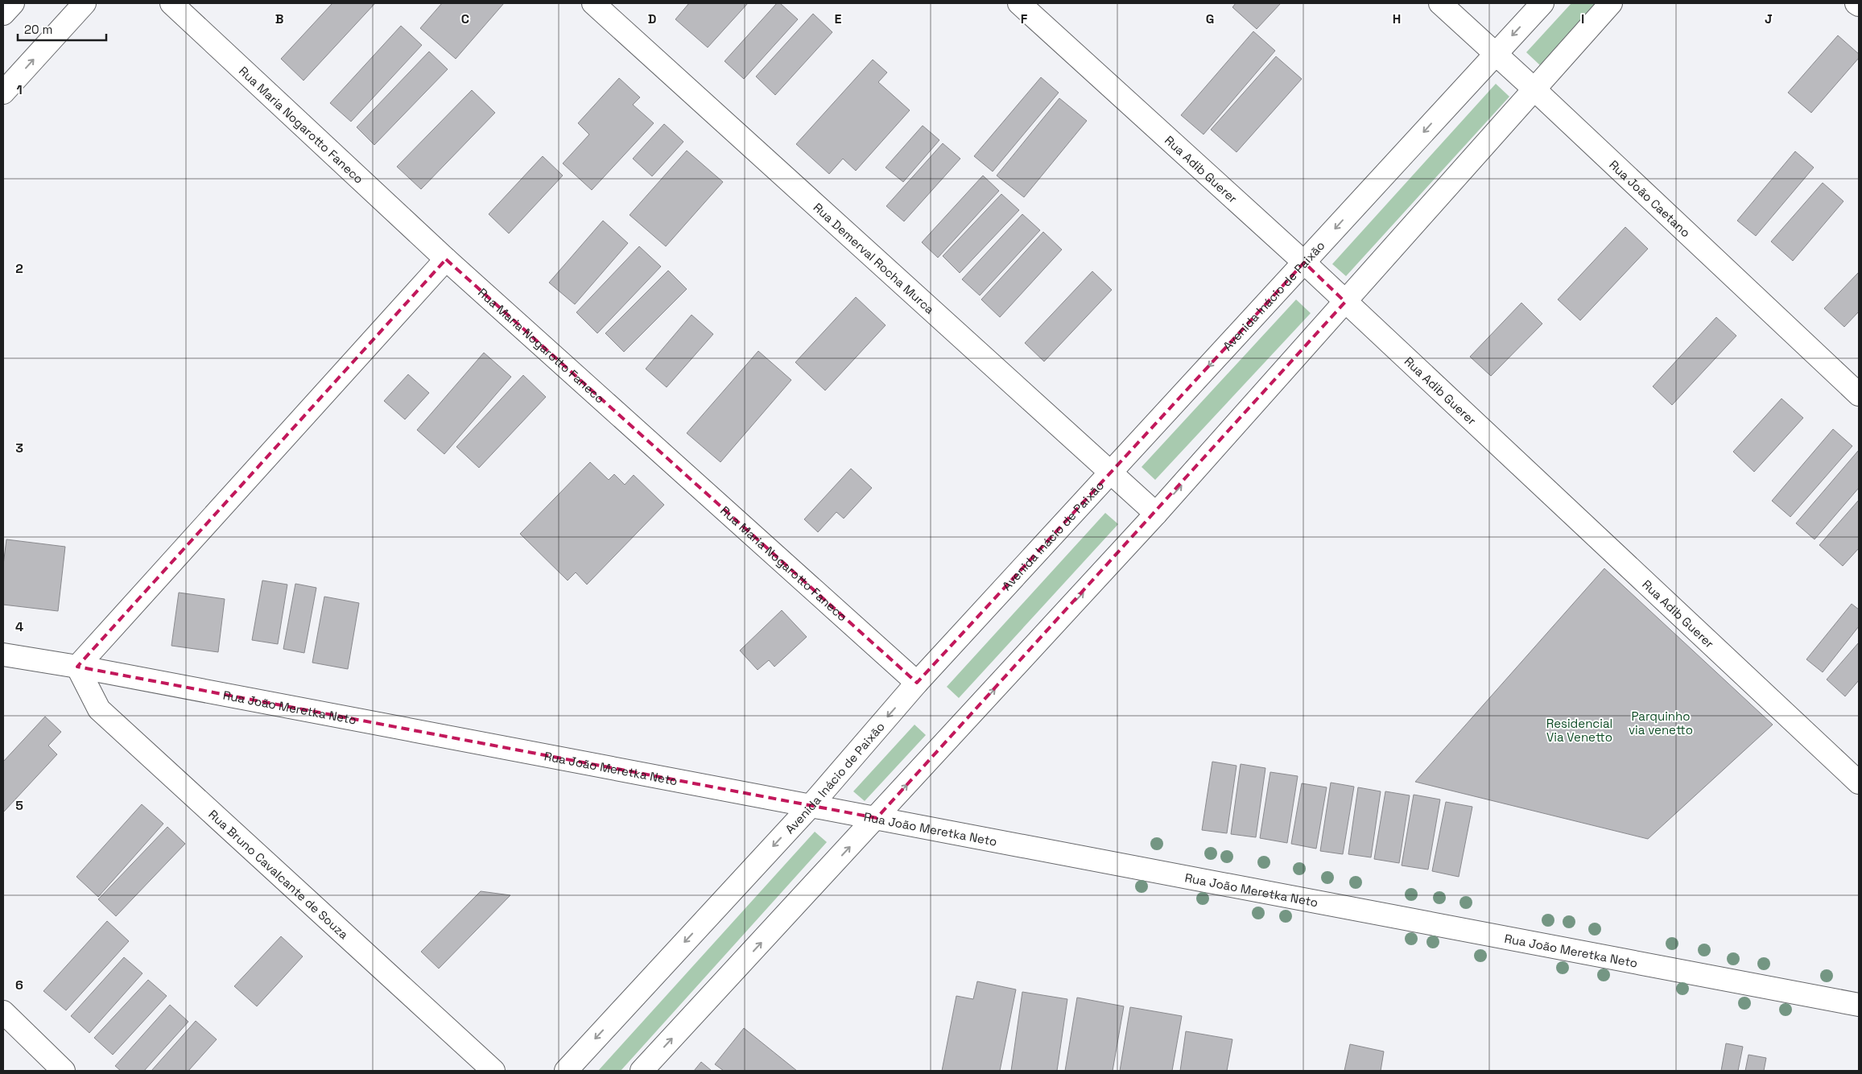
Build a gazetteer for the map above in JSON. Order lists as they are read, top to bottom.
{
  "streets": {
    "street": [
      "Rua Maria Nogarotto Faneco",
      "Rua Adib Guerer",
      "Rua João Caetano",
      "Rua Demerval Rocha Murca",
      "Avenida Inácio de Paixão",
      "Rua João Meretka Neto",
      "Rua Bruno Cavalcante de Souza"
    ]
  },
  "crossings": [
    ["Rua Maria Nogarotto Faneco", "Avenida Inácio de Paixão"],
    ["Rua Adib Guerer", "Avenida Inácio de Paixão"],
    ["Rua João Caetano", "Avenida Inácio de Paixão"],
    ["Rua Demerval Rocha Murca", "Avenida Inácio de Paixão"],
    ["Avenida Inácio de Paixão", "Rua João Meretka Neto"],
    ["Rua João Meretka Neto", "Rua Bruno Cavalcante de Souza"]
  ],
  "parks": ["Parquinho via venetto", "Residencial Via Venetto"],
  "scale_bar": "20 m",
  "grid": {
    "columns": [
      "B",
      "C",
      "D",
      "E",
      "F",
      "G",
      "H",
      "I",
      "J"
    ],
    "rows": [
      "1",
      "2",
      "3",
      "4",
      "5",
      "6"
    ]
  }
}
